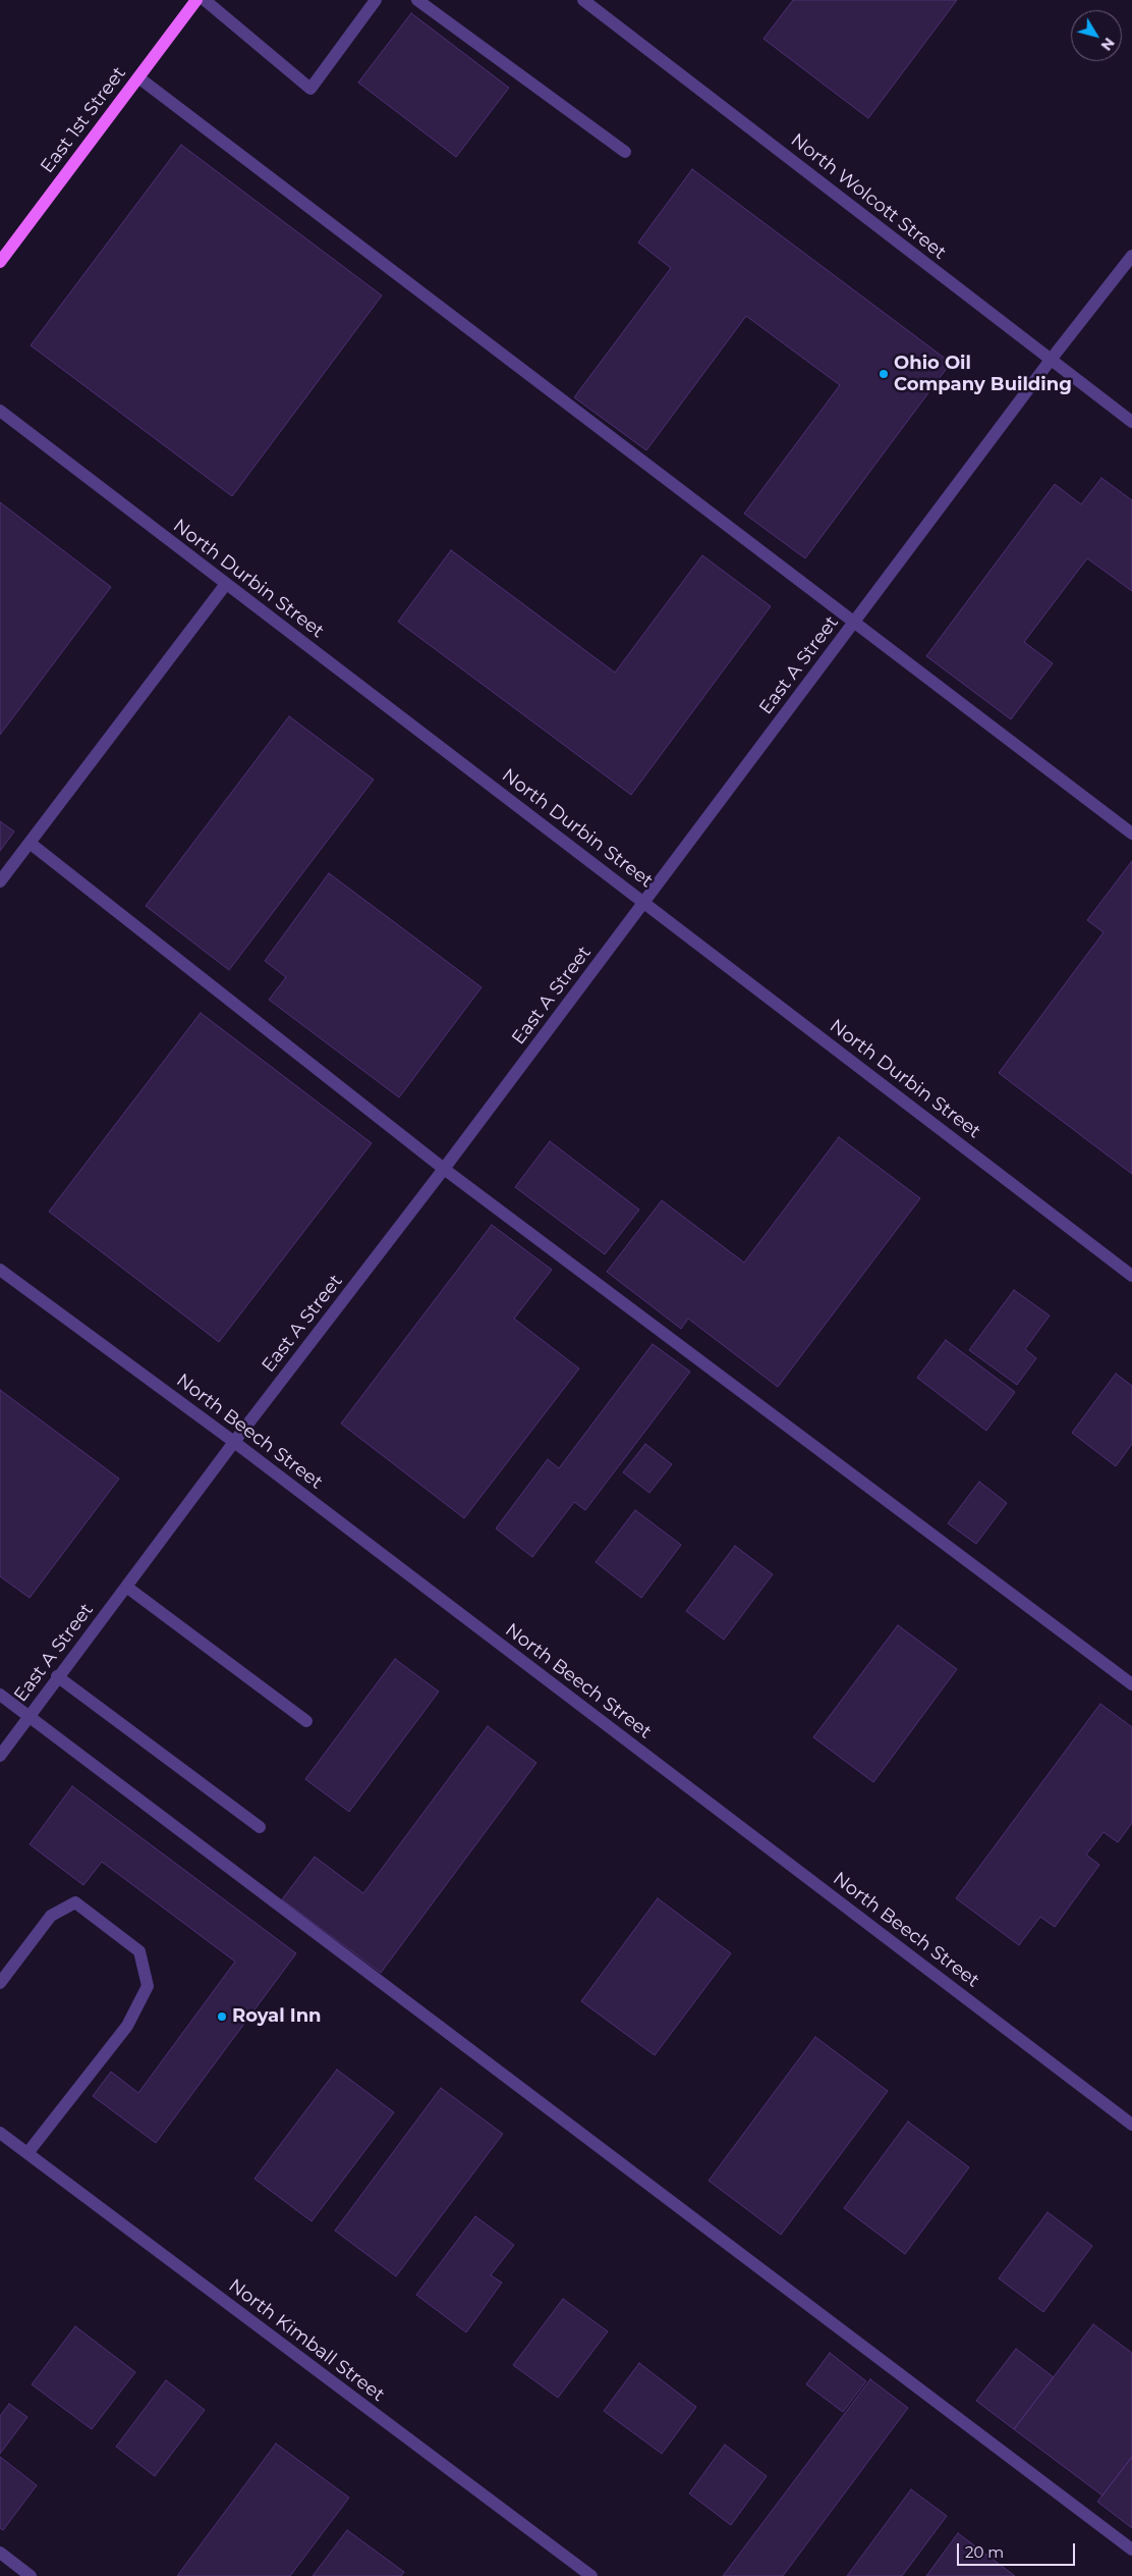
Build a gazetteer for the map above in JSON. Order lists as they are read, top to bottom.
{
  "streets": {
    "main road": ["East 1st Street"],
    "street": [
      "North Wolcott Street",
      "North Durbin Street",
      "East A Street",
      "North Beech Street",
      "North Kimball Street"
    ]
  },
  "crossings": [
    ["North Wolcott Street", "East A Street"],
    ["North Durbin Street", "East A Street"],
    ["East A Street", "North Beech Street"]
  ],
  "places": ["Ohio Oil Company Building", "Royal Inn"],
  "scale_bar": "20 m",
  "north": "bottom right"
}
